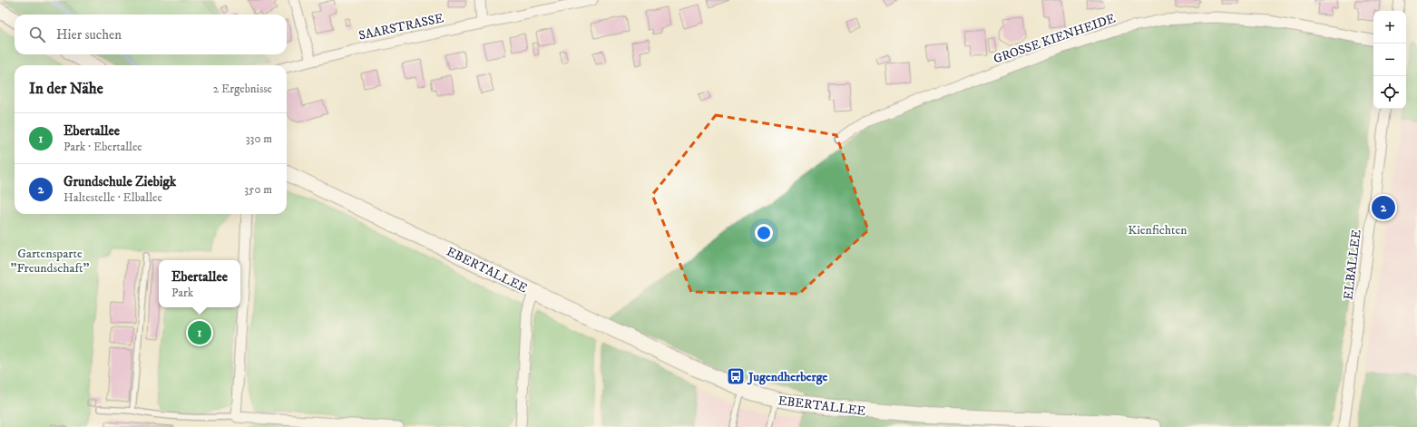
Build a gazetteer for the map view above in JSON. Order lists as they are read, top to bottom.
{
  "streets": {
    "street": [
      "SAARSTRASSE",
      "GROSSE KIENHEIDE",
      "ELBALLEE",
      "EBERTALLEE"
    ]
  },
  "parks": ["Kienfichten", "Gartensparte \"Freundschaft\""],
  "places": {
    "bus stop": ["Jugendherberge"]
  },
  "page": {
    "map_buttons": ["+", "−"],
    "search": "Hier suchen",
    "heading": ["In der Nähe", "2 Ergebnisse"],
    "list": [
      {
        "mark": "1",
        "name": "Ebertallee",
        "note": "Park · Ebertallee",
        "value": "330 m"
      },
      {
        "mark": "2",
        "name": "Grundschule Ziebigk",
        "note": "Haltestelle · Elballee",
        "value": "350 m"
      }
    ],
    "pins": ["2", "1"],
    "popup": ["Ebertallee", "Park"]
  }
}
